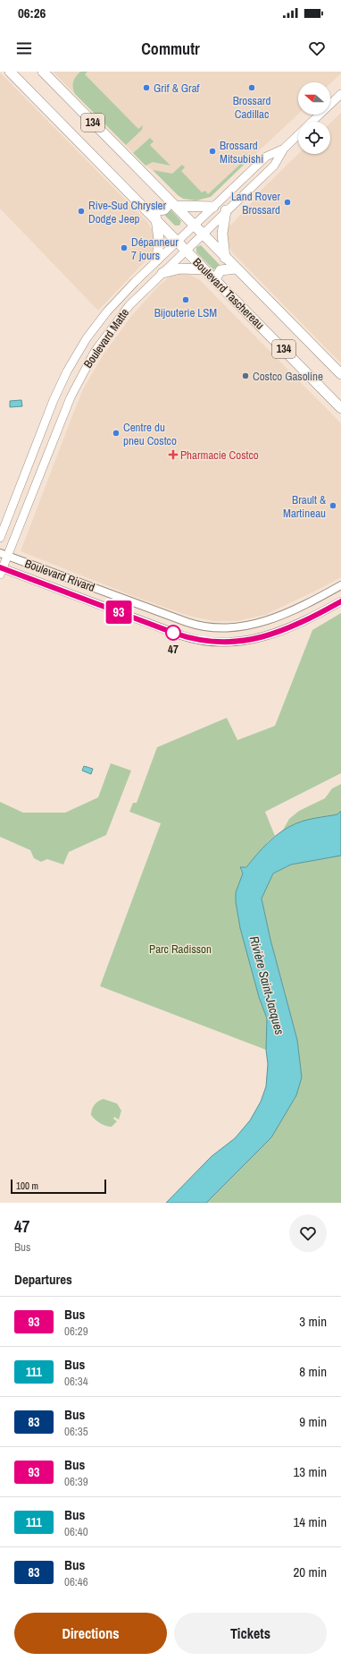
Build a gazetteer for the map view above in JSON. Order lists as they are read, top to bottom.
{
  "streets": {
    "main road": ["134", "Boulevard Taschereau", "Boulevard Matte"],
    "street": ["Boulevard Rivard"]
  },
  "crossings": [
    ["Boulevard Taschereau", "Boulevard Matte"],
    ["Boulevard Matte", "Boulevard Rivard"]
  ],
  "water": ["Rivière Saint-Jacques"],
  "parks": ["Parc Radisson"],
  "places": {
    "other": [
      "Grif & Graf",
      "Brossard Cadillac",
      "Brossard Mitsubishi",
      "Land Rover Brossard",
      "Rive-Sud Chrysler Dodge Jeep",
      "Dépanneur 7 jours",
      "Bijouterie LSM",
      "Costco Gasoline",
      "Centre du pneu Costco",
      "Brault & Martineau",
      "47"
    ],
    "health": ["Pharmacie Costco"]
  },
  "lines": ["bus line 93"],
  "scale_bar": "100 m",
  "north": "left",
  "page": {
    "status": "06:26",
    "header": "Commutr",
    "on_map": "93",
    "scale": "100 m",
    "heading": [
      ["47", "Bus"],
      "Departures"
    ],
    "list": [
      {
        "mark": "93",
        "name": "Bus",
        "note": "06:29",
        "value": "3 min"
      },
      {
        "mark": "111",
        "name": "Bus",
        "note": "06:34",
        "value": "8 min"
      },
      {
        "mark": "83",
        "name": "Bus",
        "note": "06:35",
        "value": "9 min"
      },
      {
        "mark": "93",
        "name": "Bus",
        "note": "06:39",
        "value": "13 min"
      },
      {
        "mark": "111",
        "name": "Bus",
        "note": "06:40",
        "value": "14 min"
      },
      {
        "mark": "83",
        "name": "Bus",
        "note": "06:46",
        "value": "20 min"
      }
    ],
    "buttons": ["Directions", "Tickets"]
  }
}
